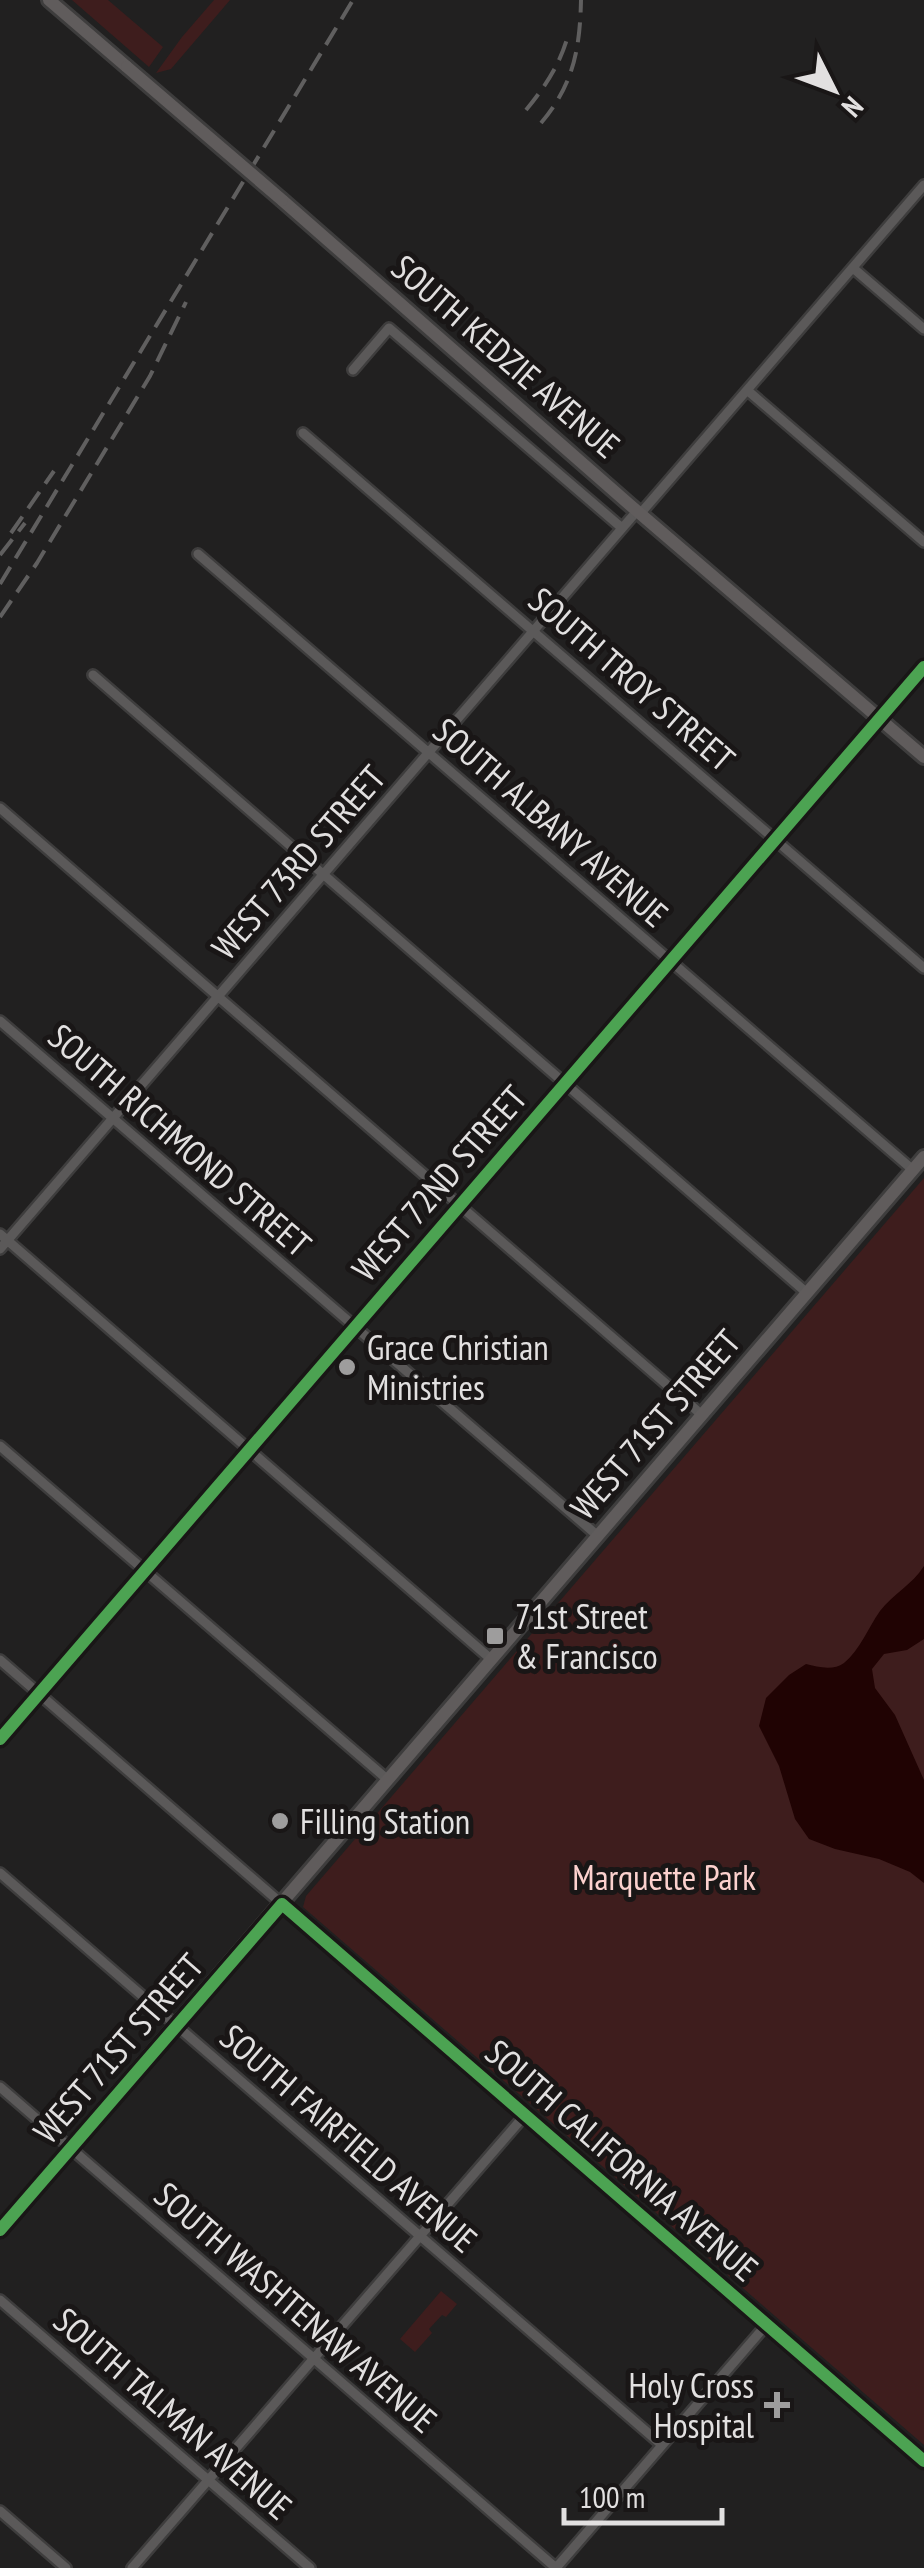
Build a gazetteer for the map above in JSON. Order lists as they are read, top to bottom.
{
  "streets": {
    "main road": ["SOUTH KEDZIE AVENUE", "WEST 71ST STREET", "SOUTH CALIFORNIA AVENUE"],
    "street": [
      "SOUTH TROY STREET",
      "SOUTH ALBANY AVENUE",
      "WEST 73RD STREET",
      "SOUTH RICHMOND STREET",
      "WEST 72ND STREET",
      "SOUTH FAIRFIELD AVENUE",
      "SOUTH WASHTENAW AVENUE",
      "SOUTH TALMAN AVENUE"
    ]
  },
  "crossings": [
    ["SOUTH KEDZIE AVENUE", "WEST 73RD STREET"],
    ["SOUTH KEDZIE AVENUE", "WEST 72ND STREET"],
    ["SOUTH TROY STREET", "WEST 73RD STREET"],
    ["SOUTH TROY STREET", "WEST 72ND STREET"],
    ["SOUTH ALBANY AVENUE", "WEST 73RD STREET"],
    ["SOUTH ALBANY AVENUE", "WEST 72ND STREET"],
    ["SOUTH ALBANY AVENUE", "WEST 71ST STREET"],
    ["WEST 73RD STREET", "SOUTH RICHMOND STREET"],
    ["SOUTH RICHMOND STREET", "WEST 72ND STREET"],
    ["SOUTH RICHMOND STREET", "WEST 71ST STREET"],
    ["WEST 72ND STREET", "SOUTH CALIFORNIA AVENUE"],
    ["WEST 71ST STREET", "SOUTH FAIRFIELD AVENUE"],
    ["WEST 71ST STREET", "SOUTH CALIFORNIA AVENUE"],
    ["WEST 71ST STREET", "SOUTH WASHTENAW AVENUE"]
  ],
  "parks": ["Marquette Park"],
  "places": {
    "other": ["Grace Christian Ministries", "Filling Station"],
    "transit": ["71st Street & Francisco"],
    "health": ["Holy Cross Hospital"]
  },
  "scale_bar": "100 m",
  "north": "bottom right"
}
